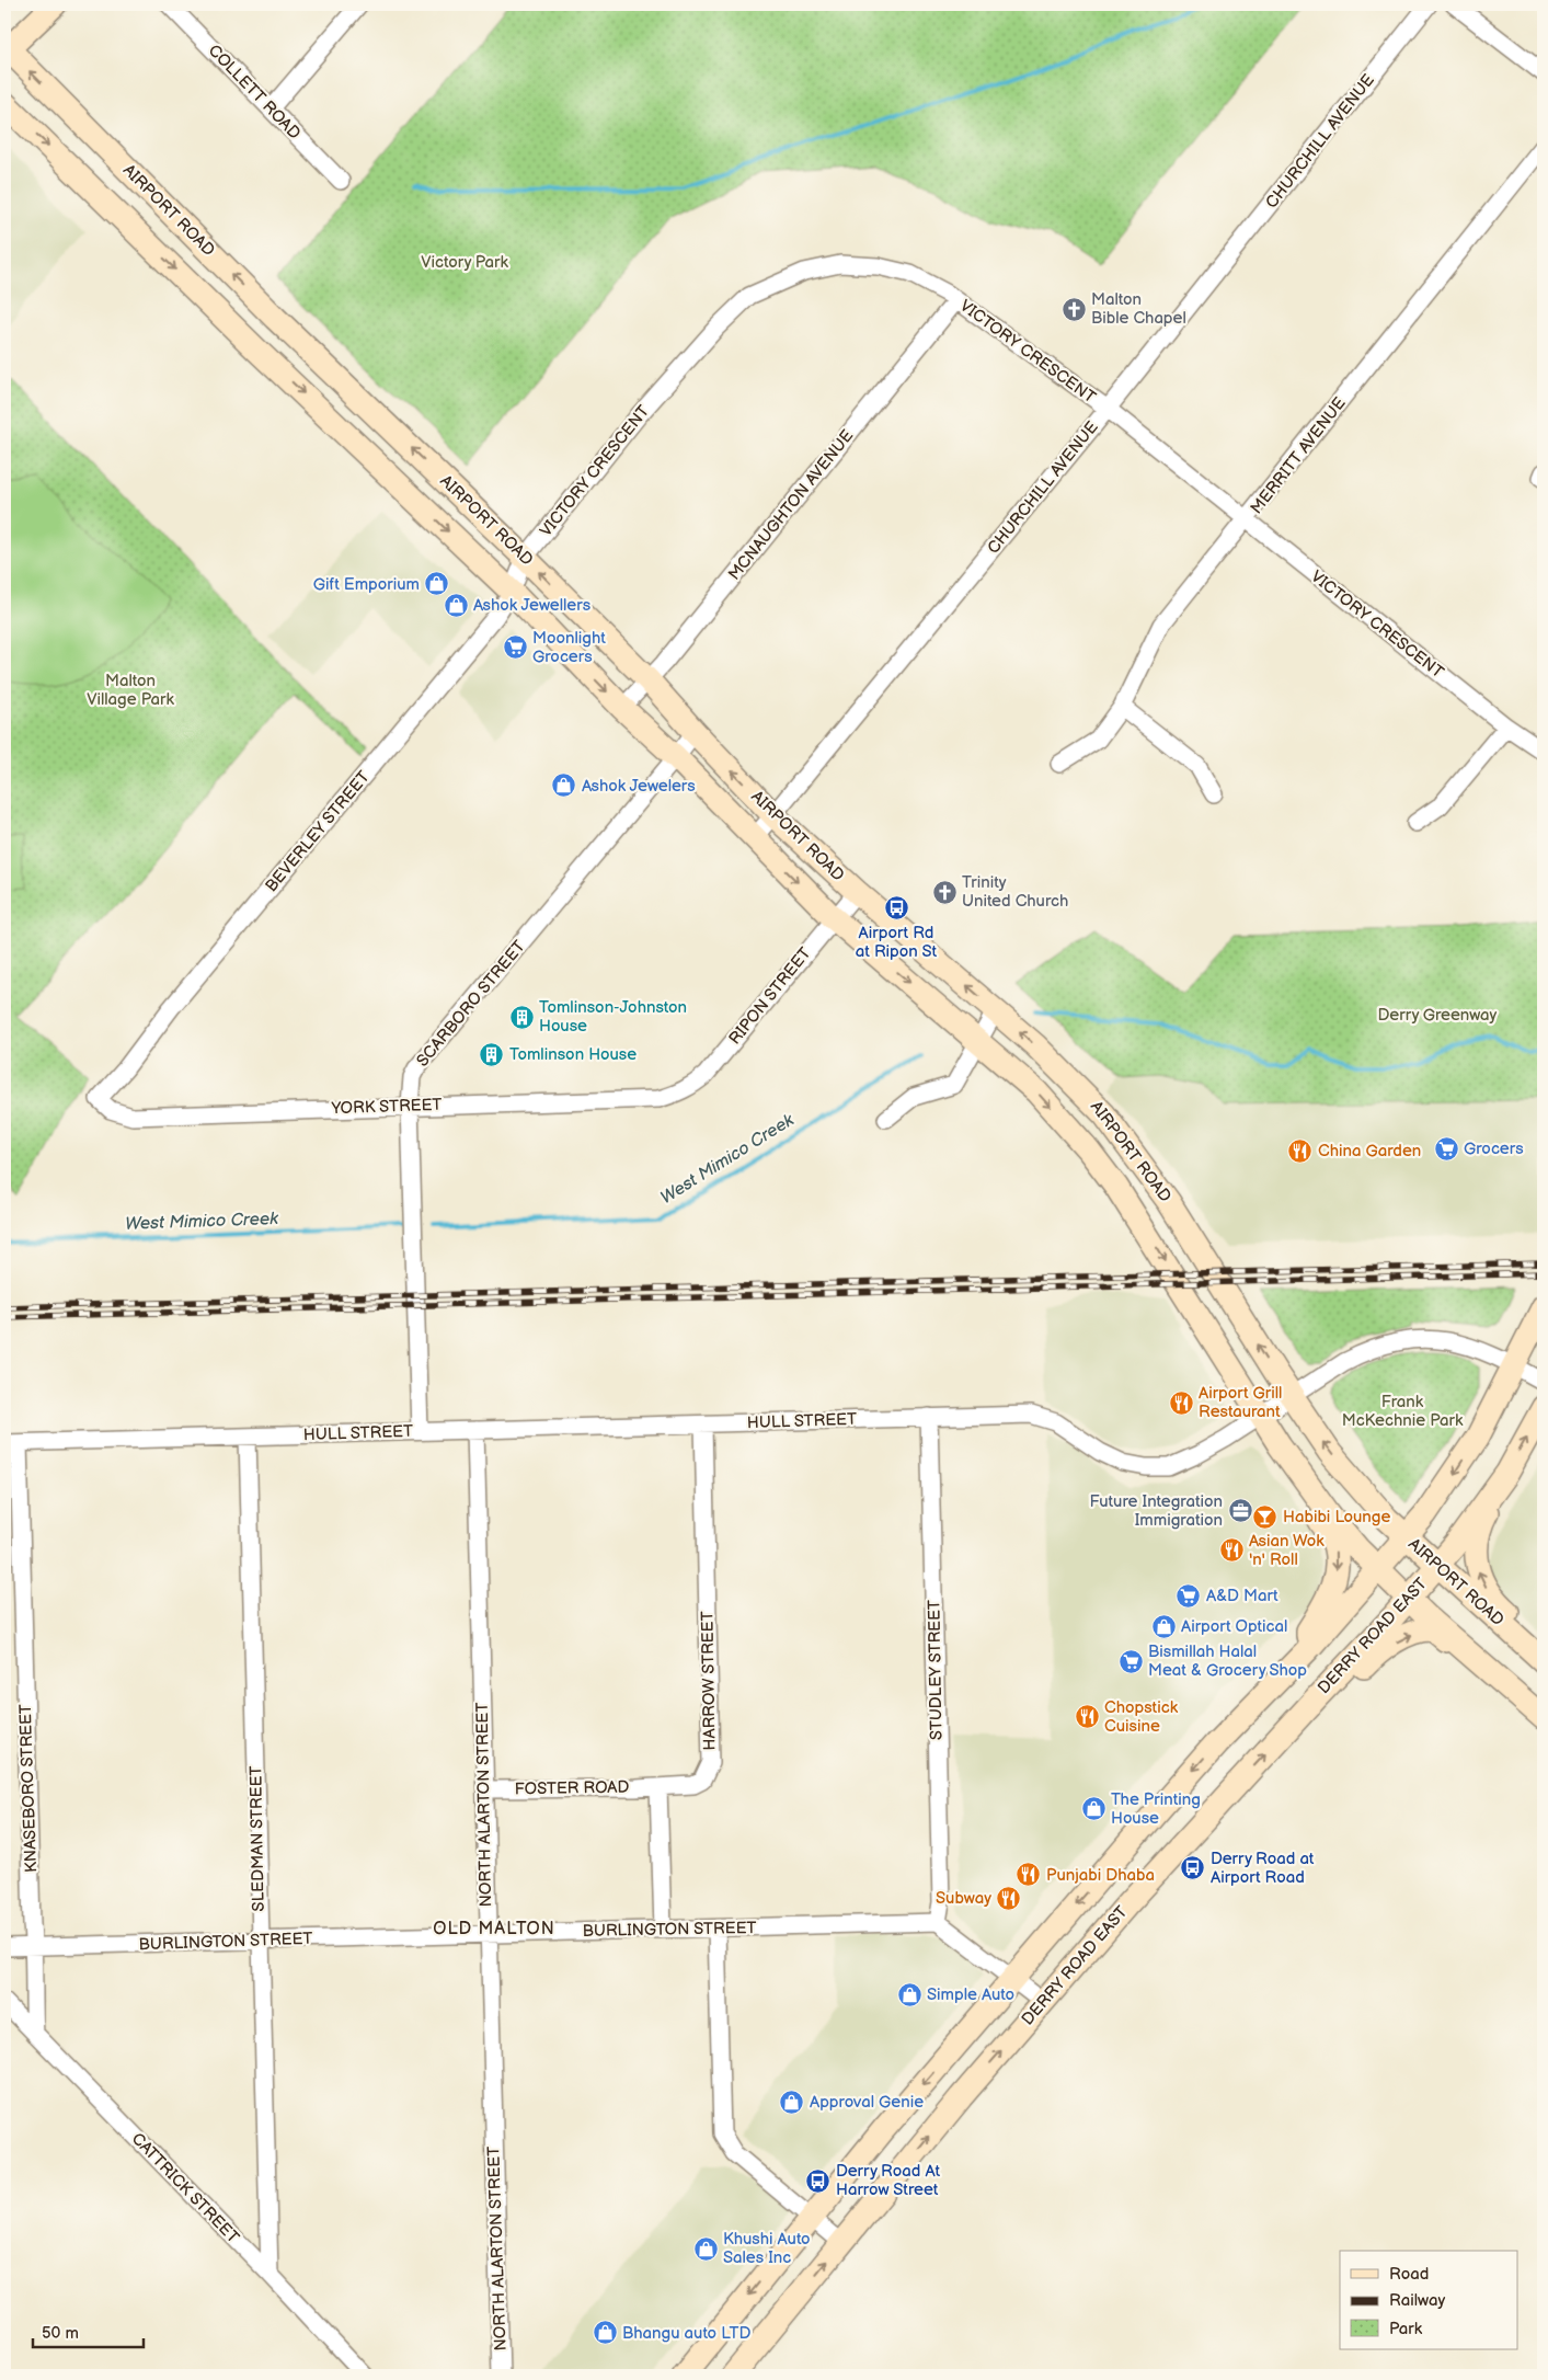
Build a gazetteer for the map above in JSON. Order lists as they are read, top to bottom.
{
  "streets": {
    "main road": ["AIRPORT ROAD", "DERRY ROAD EAST"],
    "street": [
      "COLLETT ROAD",
      "CHURCHILL AVENUE",
      "VICTORY CRESCENT",
      "MERRITT AVENUE",
      "MCNAUGHTON AVENUE",
      "BEVERLEY STREET",
      "RIPON STREET",
      "SCARBORO STREET",
      "YORK STREET",
      "HULL STREET",
      "STUDLEY STREET",
      "HARROW STREET",
      "KNASEBORO STREET",
      "FOSTER ROAD",
      "NORTH ALARTON STREET",
      "SLEDMAN STREET",
      "BURLINGTON STREET",
      "CATTRICK STREET"
    ]
  },
  "crossings": [
    ["CHURCHILL AVENUE", "AIRPORT ROAD"],
    ["CHURCHILL AVENUE", "VICTORY CRESCENT"],
    ["AIRPORT ROAD", "VICTORY CRESCENT"],
    ["AIRPORT ROAD", "MCNAUGHTON AVENUE"],
    ["AIRPORT ROAD", "BEVERLEY STREET"],
    ["AIRPORT ROAD", "RIPON STREET"],
    ["AIRPORT ROAD", "SCARBORO STREET"],
    ["AIRPORT ROAD", "HULL STREET"],
    ["AIRPORT ROAD", "DERRY ROAD EAST"],
    ["VICTORY CRESCENT", "MERRITT AVENUE"],
    ["VICTORY CRESCENT", "MCNAUGHTON AVENUE"],
    ["VICTORY CRESCENT", "BEVERLEY STREET"],
    ["BEVERLEY STREET", "YORK STREET"],
    ["RIPON STREET", "YORK STREET"],
    ["SCARBORO STREET", "YORK STREET"],
    ["SCARBORO STREET", "HULL STREET"],
    ["HULL STREET", "STUDLEY STREET"],
    ["HULL STREET", "HARROW STREET"],
    ["HULL STREET", "KNASEBORO STREET"],
    ["HULL STREET", "NORTH ALARTON STREET"],
    ["HULL STREET", "SLEDMAN STREET"],
    ["STUDLEY STREET", "BURLINGTON STREET"],
    ["HARROW STREET", "FOSTER ROAD"],
    ["KNASEBORO STREET", "BURLINGTON STREET"],
    ["KNASEBORO STREET", "CATTRICK STREET"],
    ["FOSTER ROAD", "NORTH ALARTON STREET"],
    ["NORTH ALARTON STREET", "BURLINGTON STREET"],
    ["SLEDMAN STREET", "BURLINGTON STREET"],
    ["SLEDMAN STREET", "CATTRICK STREET"]
  ],
  "districts": ["OLD MALTON"],
  "water": ["West Mimico Creek"],
  "parks": [
    "Victory Park",
    "Malton Village Park",
    "Derry Greenway",
    "Frank McKechnie Park"
  ],
  "places": {
    "church": ["Malton Bible Chapel", "Trinity United Church"],
    "shop": [
      "Gift Emporium",
      "Ashok Jewellers",
      "Ashok Jewelers",
      "Airport Optical",
      "The Printing House",
      "Simple Auto",
      "Approval Genie",
      "Khushi Auto Sales Inc",
      "Bhangu auto LTD"
    ],
    "supermarket": [
      "Moonlight Grocers",
      "Grocers",
      "A&D Mart",
      "Bismillah Halal Meat & Grocery Shop"
    ],
    "bus stop": ["Airport Rd at Ripon St", "Derry Road at Airport Road", "Derry Road At Harrow Street"],
    "building": ["Tomlinson-Johnston House", "Tomlinson House"],
    "restaurant": [
      "China Garden",
      "Airport Grill Restaurant",
      "Asian Wok 'n' Roll",
      "Chopstick Cuisine",
      "Punjabi Dhaba",
      "Subway"
    ],
    "office": ["Future Integration Immigration"],
    "bar": ["Habibi Lounge"]
  },
  "legend": ["Road", "Railway", "Park"],
  "scale_bar": "50 m"
}
